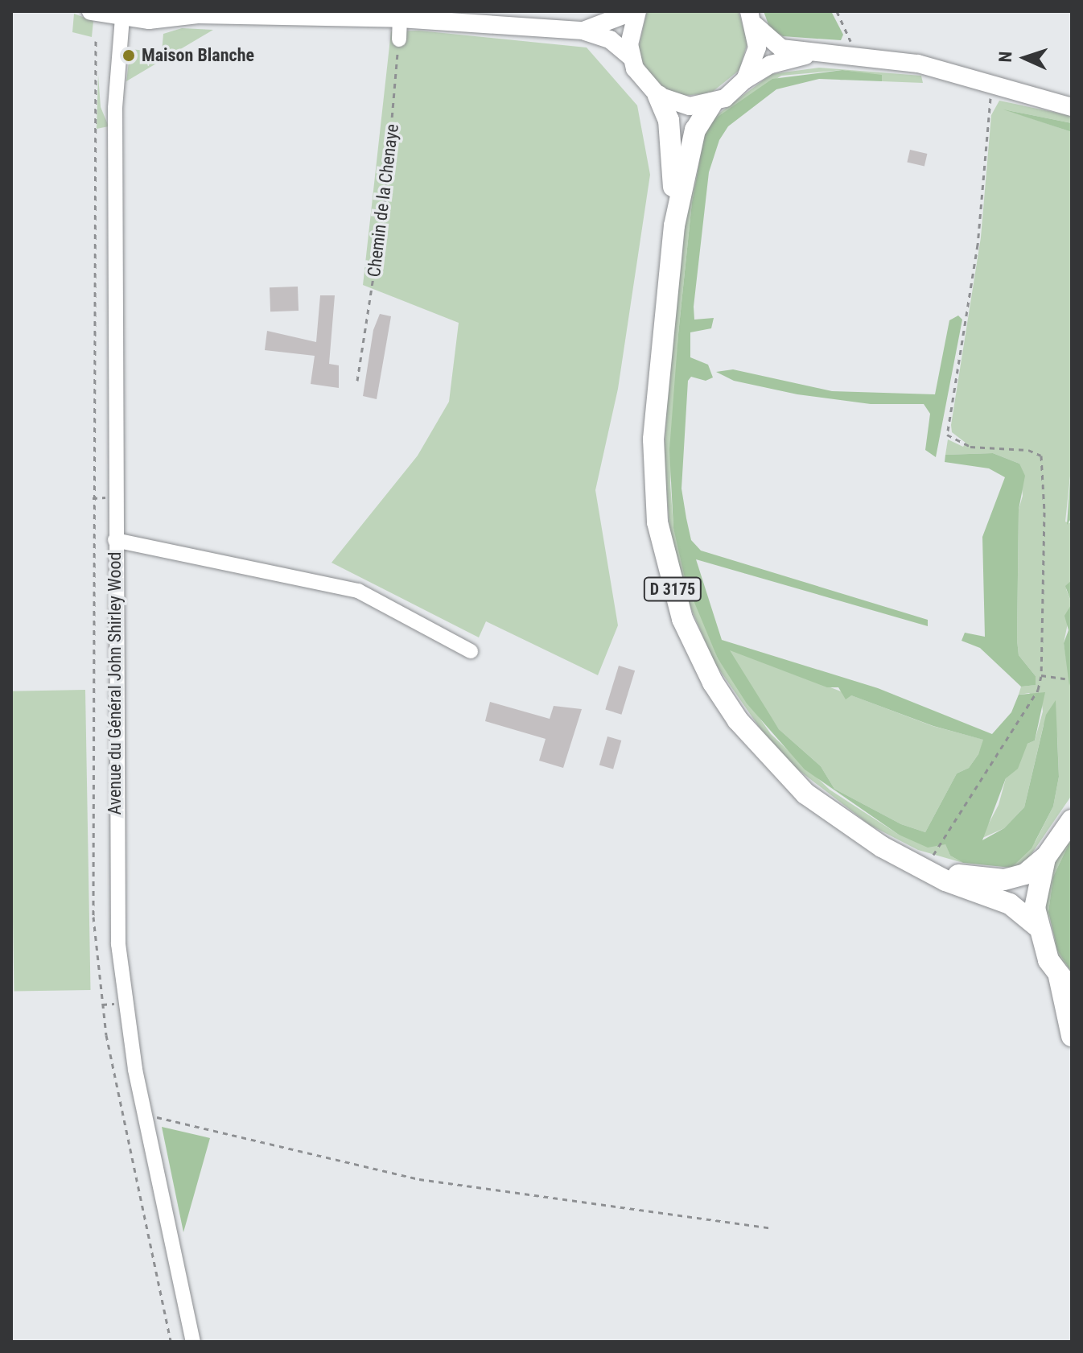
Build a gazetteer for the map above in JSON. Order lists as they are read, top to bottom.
{
  "streets": {
    "highway": ["D 3175"],
    "street": ["Avenue du Général John Shirley Wood"],
    "path": ["Chemin de la Chenaye"]
  },
  "places": ["Maison Blanche"],
  "north": "left"
}
